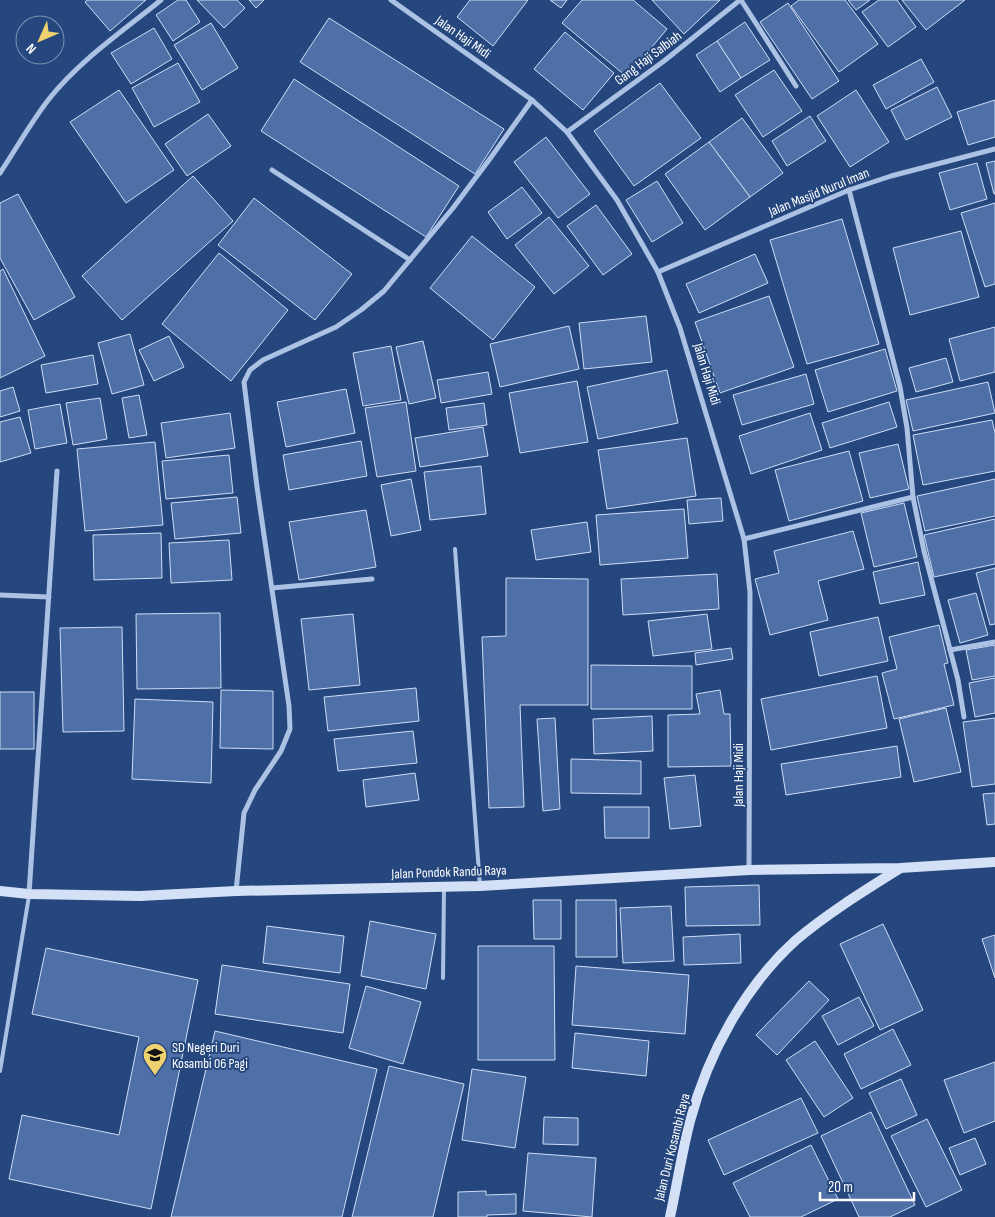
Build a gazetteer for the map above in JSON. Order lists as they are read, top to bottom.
{
  "streets": {
    "main road": ["Jalan Pondok Randu Raya", "Jalan Duri Kosambi Raya"],
    "street": ["Jalan Haji Midi", "Gang Haji Salbiah", "Jalan Masjid Nurul Iman"]
  },
  "crossings": [
    ["Jalan Haji Midi", "Gang Haji Salbiah"],
    ["Jalan Haji Midi", "Jalan Masjid Nurul Iman"],
    ["Jalan Haji Midi", "Jalan Pondok Randu Raya"],
    ["Jalan Pondok Randu Raya", "Jalan Duri Kosambi Raya"]
  ],
  "places": {
    "school or university": ["SD Negeri Duri Kosambi 06 Pagi"]
  },
  "scale_bar": "20 m",
  "north": "bottom left"
}
